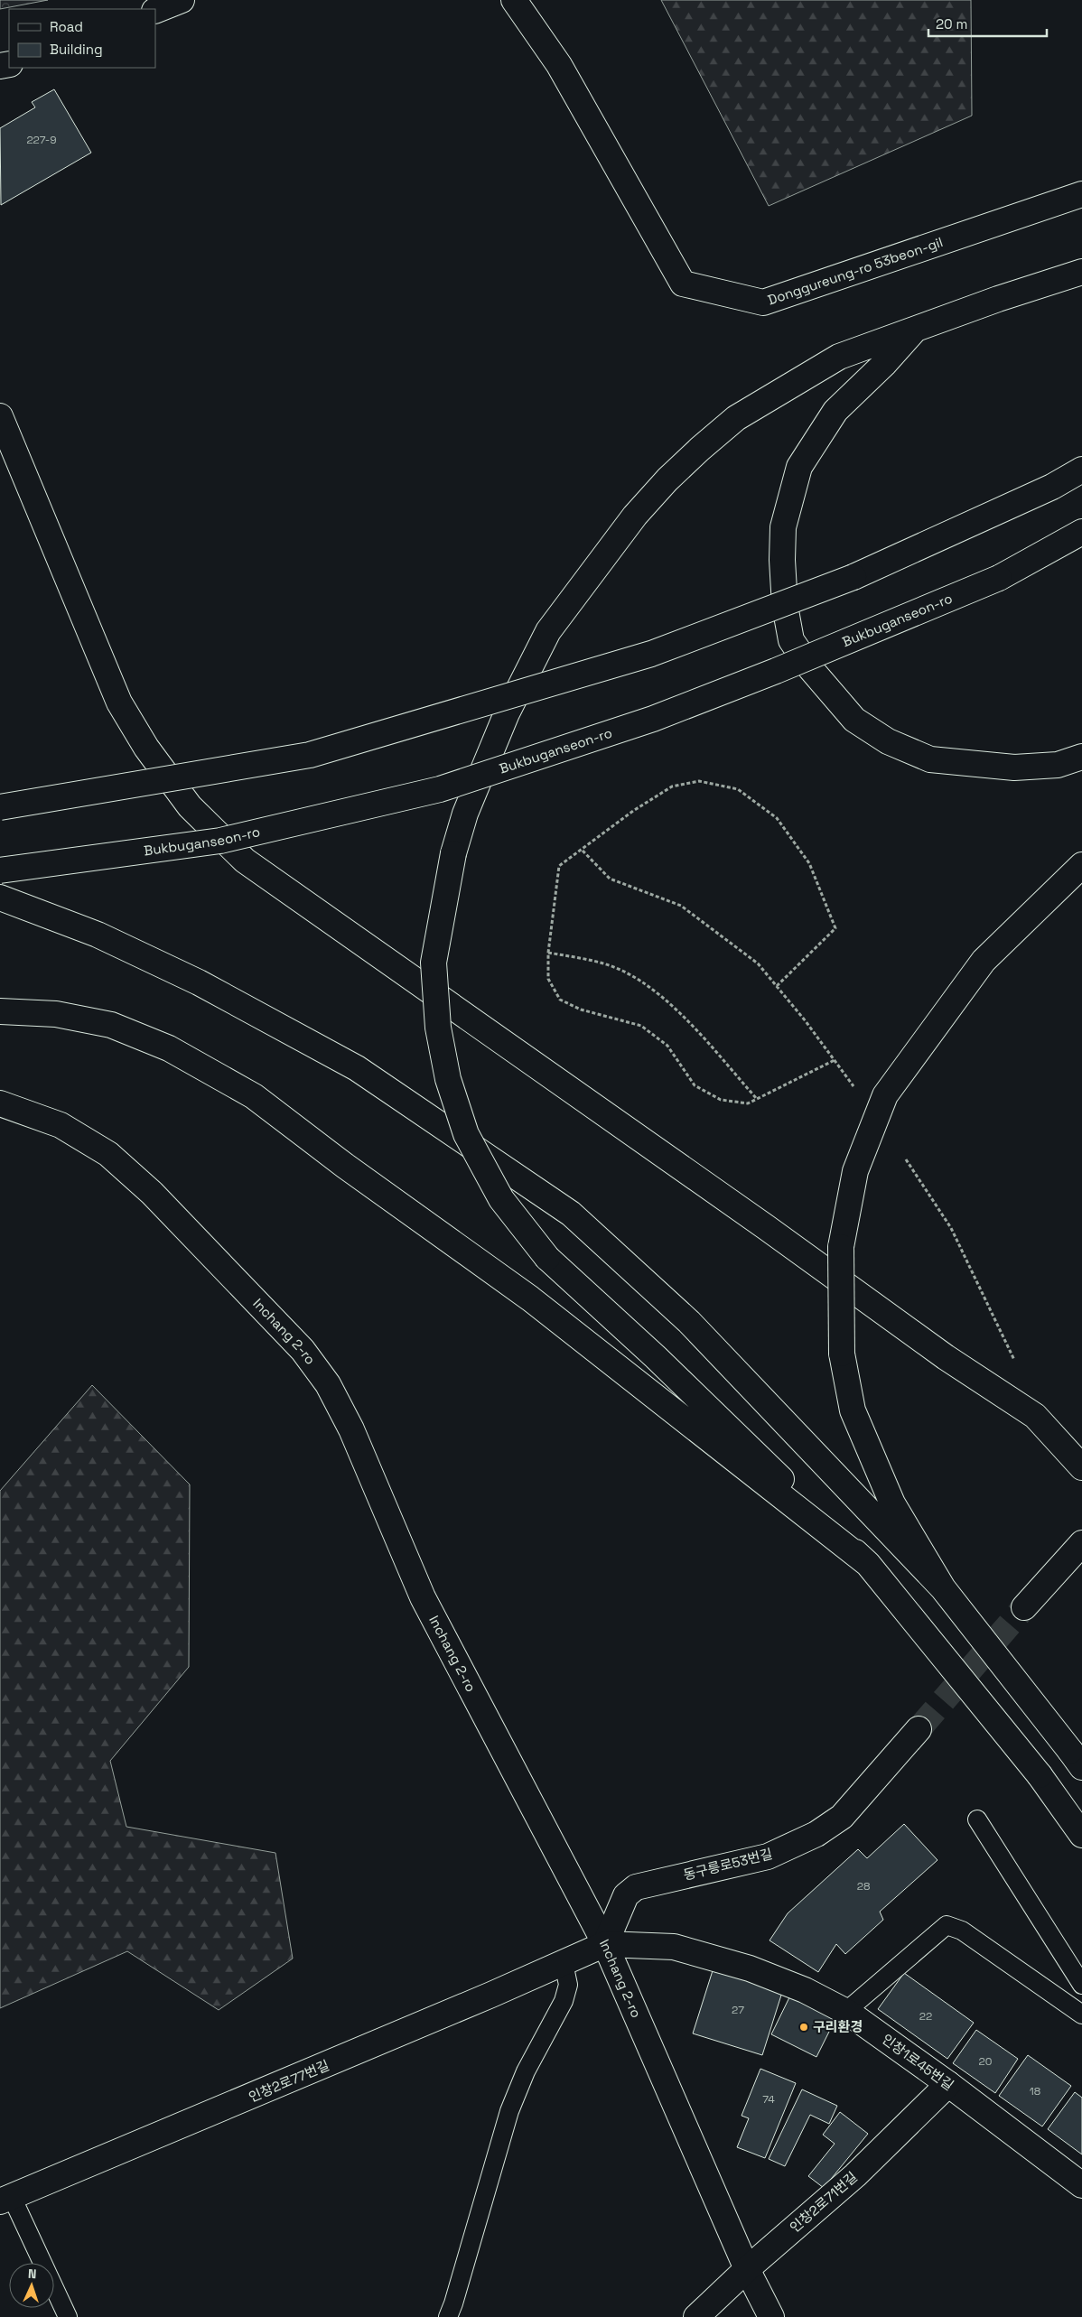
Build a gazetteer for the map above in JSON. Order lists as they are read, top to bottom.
{
  "streets": {
    "main road": [
      "Donggureung-ro 53beon-gil",
      "Bukbuganseon-ro",
      "Inchang 2-ro",
      "동구릉로53번길",
      "인창1로45번길",
      "인창2로77번길",
      "인창2로71번길"
    ]
  },
  "crossings": [
    ["Inchang 2-ro", "동구릉로53번길"],
    ["Inchang 2-ro", "인창1로45번길"],
    ["Inchang 2-ro", "인창2로77번길"],
    ["Inchang 2-ro", "인창2로71번길"],
    ["동구릉로53번길", "인창1로45번길"],
    ["동구릉로53번길", "인창2로77번길"],
    ["인창1로45번길", "인창2로77번길"],
    ["인창1로45번길", "인창2로71번길"]
  ],
  "places": ["구리환경"],
  "house_numbers": [
    "227-9",
    "28",
    "27",
    "22",
    "20",
    "18",
    "74"
  ],
  "legend": ["Road", "Building"],
  "scale_bar": "20 m",
  "north": "top"
}
